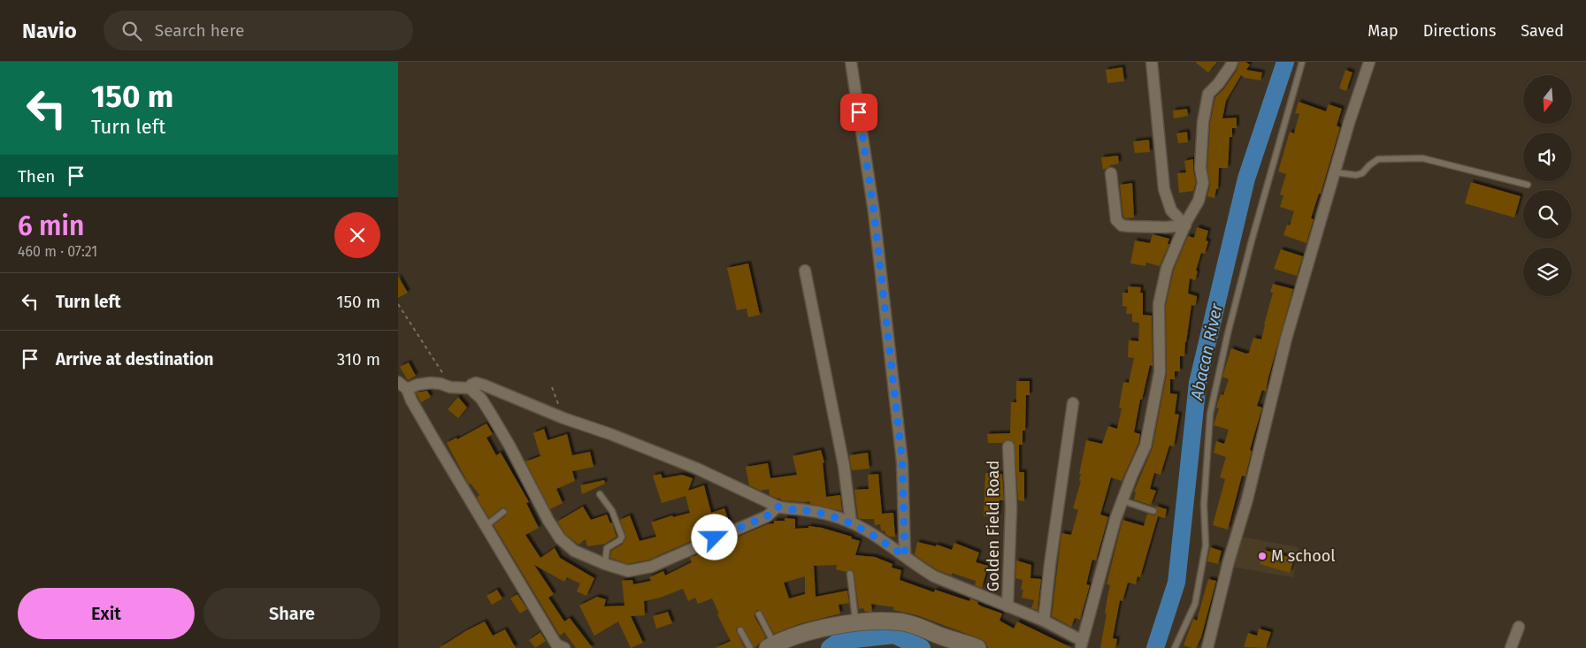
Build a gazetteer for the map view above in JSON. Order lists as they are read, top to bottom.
{
  "streets": {
    "street": ["Golden Field Road"]
  },
  "water": ["Abacan River"],
  "places": ["M school"],
  "north": "bottom",
  "page": {
    "header": "Navio",
    "search": "Search here",
    "nav": ["Map", "Directions", "Saved"],
    "turn": ["150 m", "Turn left"],
    "then": "Then",
    "heading": ["6 min", "460 m · 07:21"],
    "list": [
      {
        "name": "Turn left",
        "value": "150 m"
      },
      {
        "name": "Arrive at destination",
        "value": "310 m"
      }
    ],
    "buttons": ["Exit", "Share"]
  }
}
